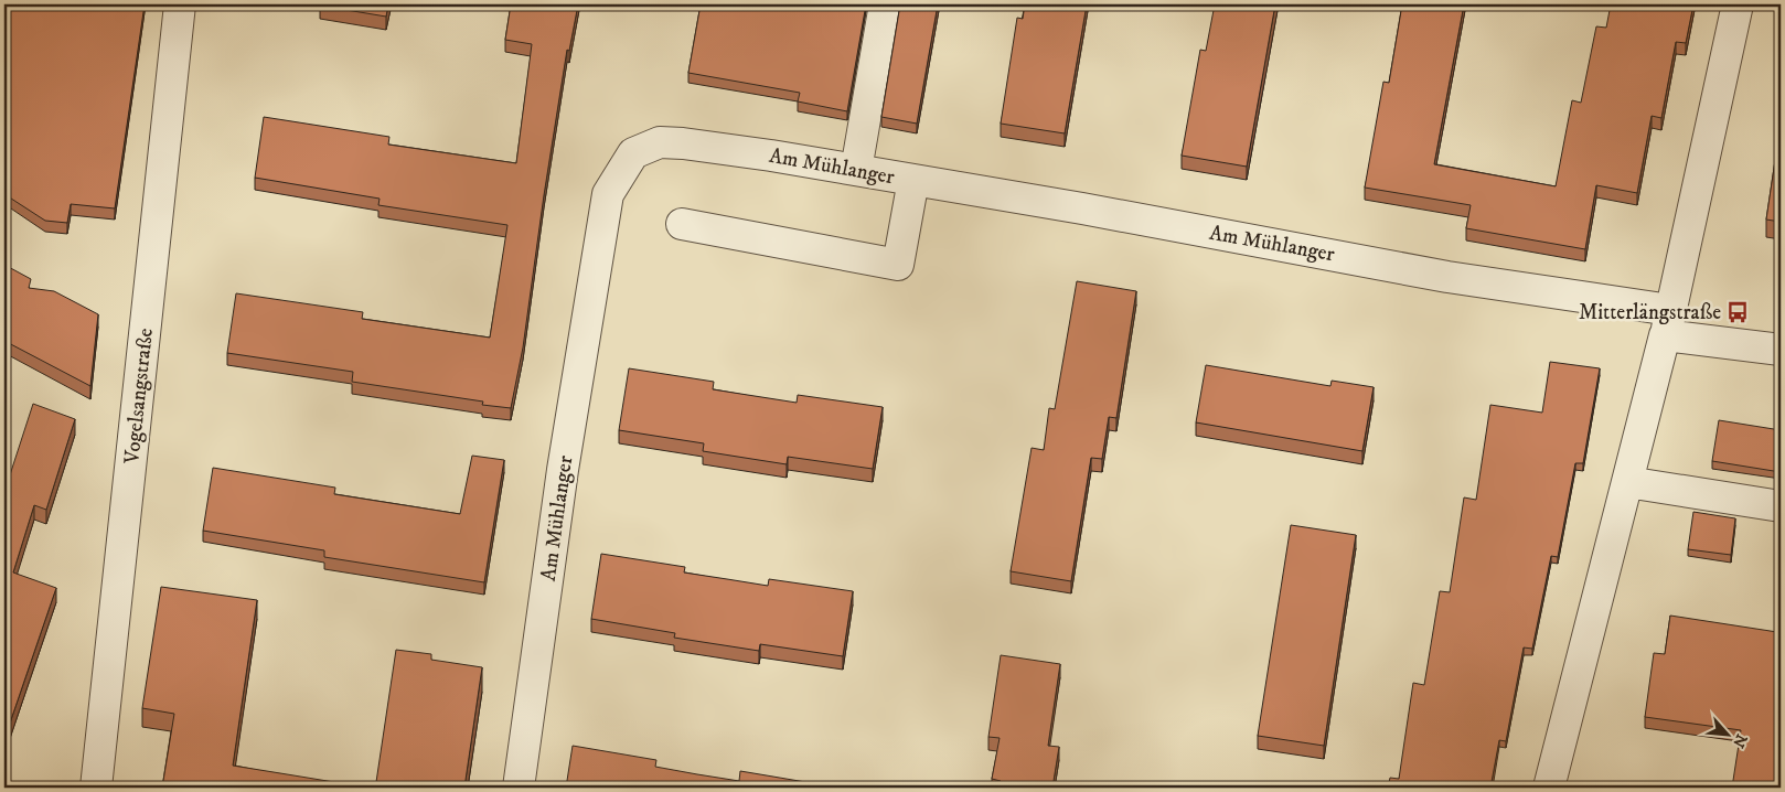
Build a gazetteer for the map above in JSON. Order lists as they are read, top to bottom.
{
  "streets": {
    "street": ["Am Mühlanger", "Vogelsangstraße"]
  },
  "places": {
    "bus stop": ["Mitterlängstraße"]
  },
  "north": "bottom right"
}
